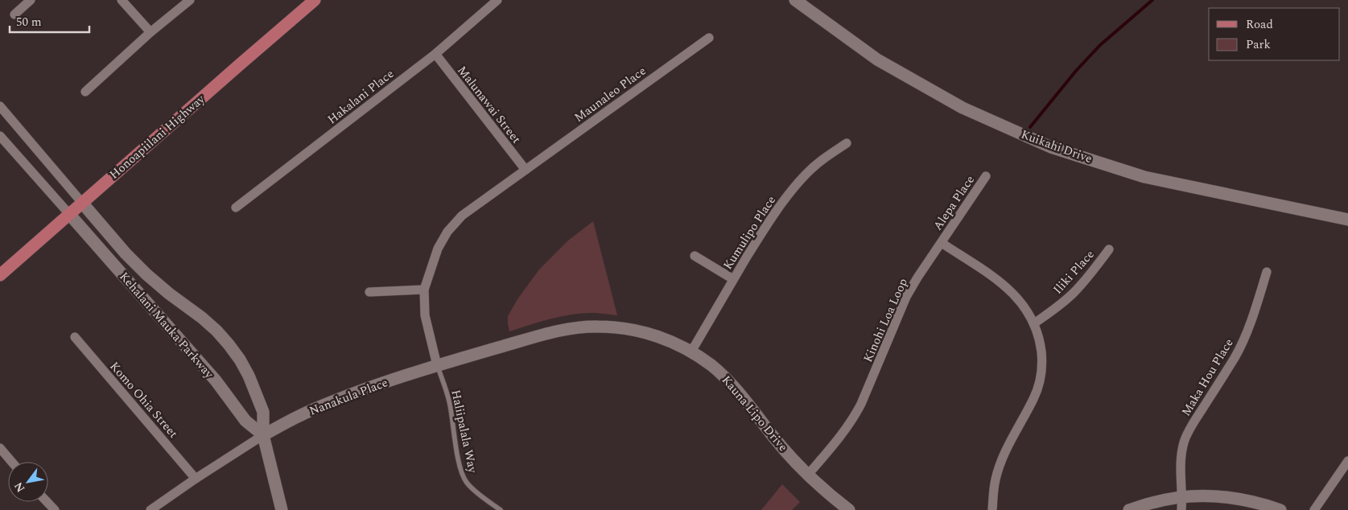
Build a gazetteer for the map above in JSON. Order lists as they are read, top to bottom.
{
  "streets": {
    "main road": ["Honoapiilani Highway"],
    "street": [
      "Maunaleo Place",
      "Hakalani Place",
      "Malunawai Street",
      "Kuikahi Drive",
      "Alepa Place",
      "Kumulipo Place",
      "Iliki Place",
      "Kinohi Loa Loop",
      "Kehalani Mauka Parkway",
      "Maka Hou Place",
      "Nanakula Place",
      "Komo Ohia Street",
      "Kauna Lipo Drive"
    ],
    "lane": ["Haliipalala Way"]
  },
  "crossings": [
    ["Maunaleo Place", "Malunawai Street"],
    ["Hakalani Place", "Malunawai Street"],
    ["Honoapiilani Highway", "Kehalani Mauka Parkway"],
    ["Alepa Place", "Kinohi Loa Loop"],
    ["Kumulipo Place", "Kauna Lipo Drive"],
    ["Kinohi Loa Loop", "Kauna Lipo Drive"],
    ["Kehalani Mauka Parkway", "Nanakula Place"],
    ["Nanakula Place", "Kauna Lipo Drive"],
    ["Nanakula Place", "Haliipalala Way"],
    ["Kauna Lipo Drive", "Haliipalala Way"]
  ],
  "legend": ["Road", "Park"],
  "scale_bar": "50 m",
  "north": "bottom left"
}
